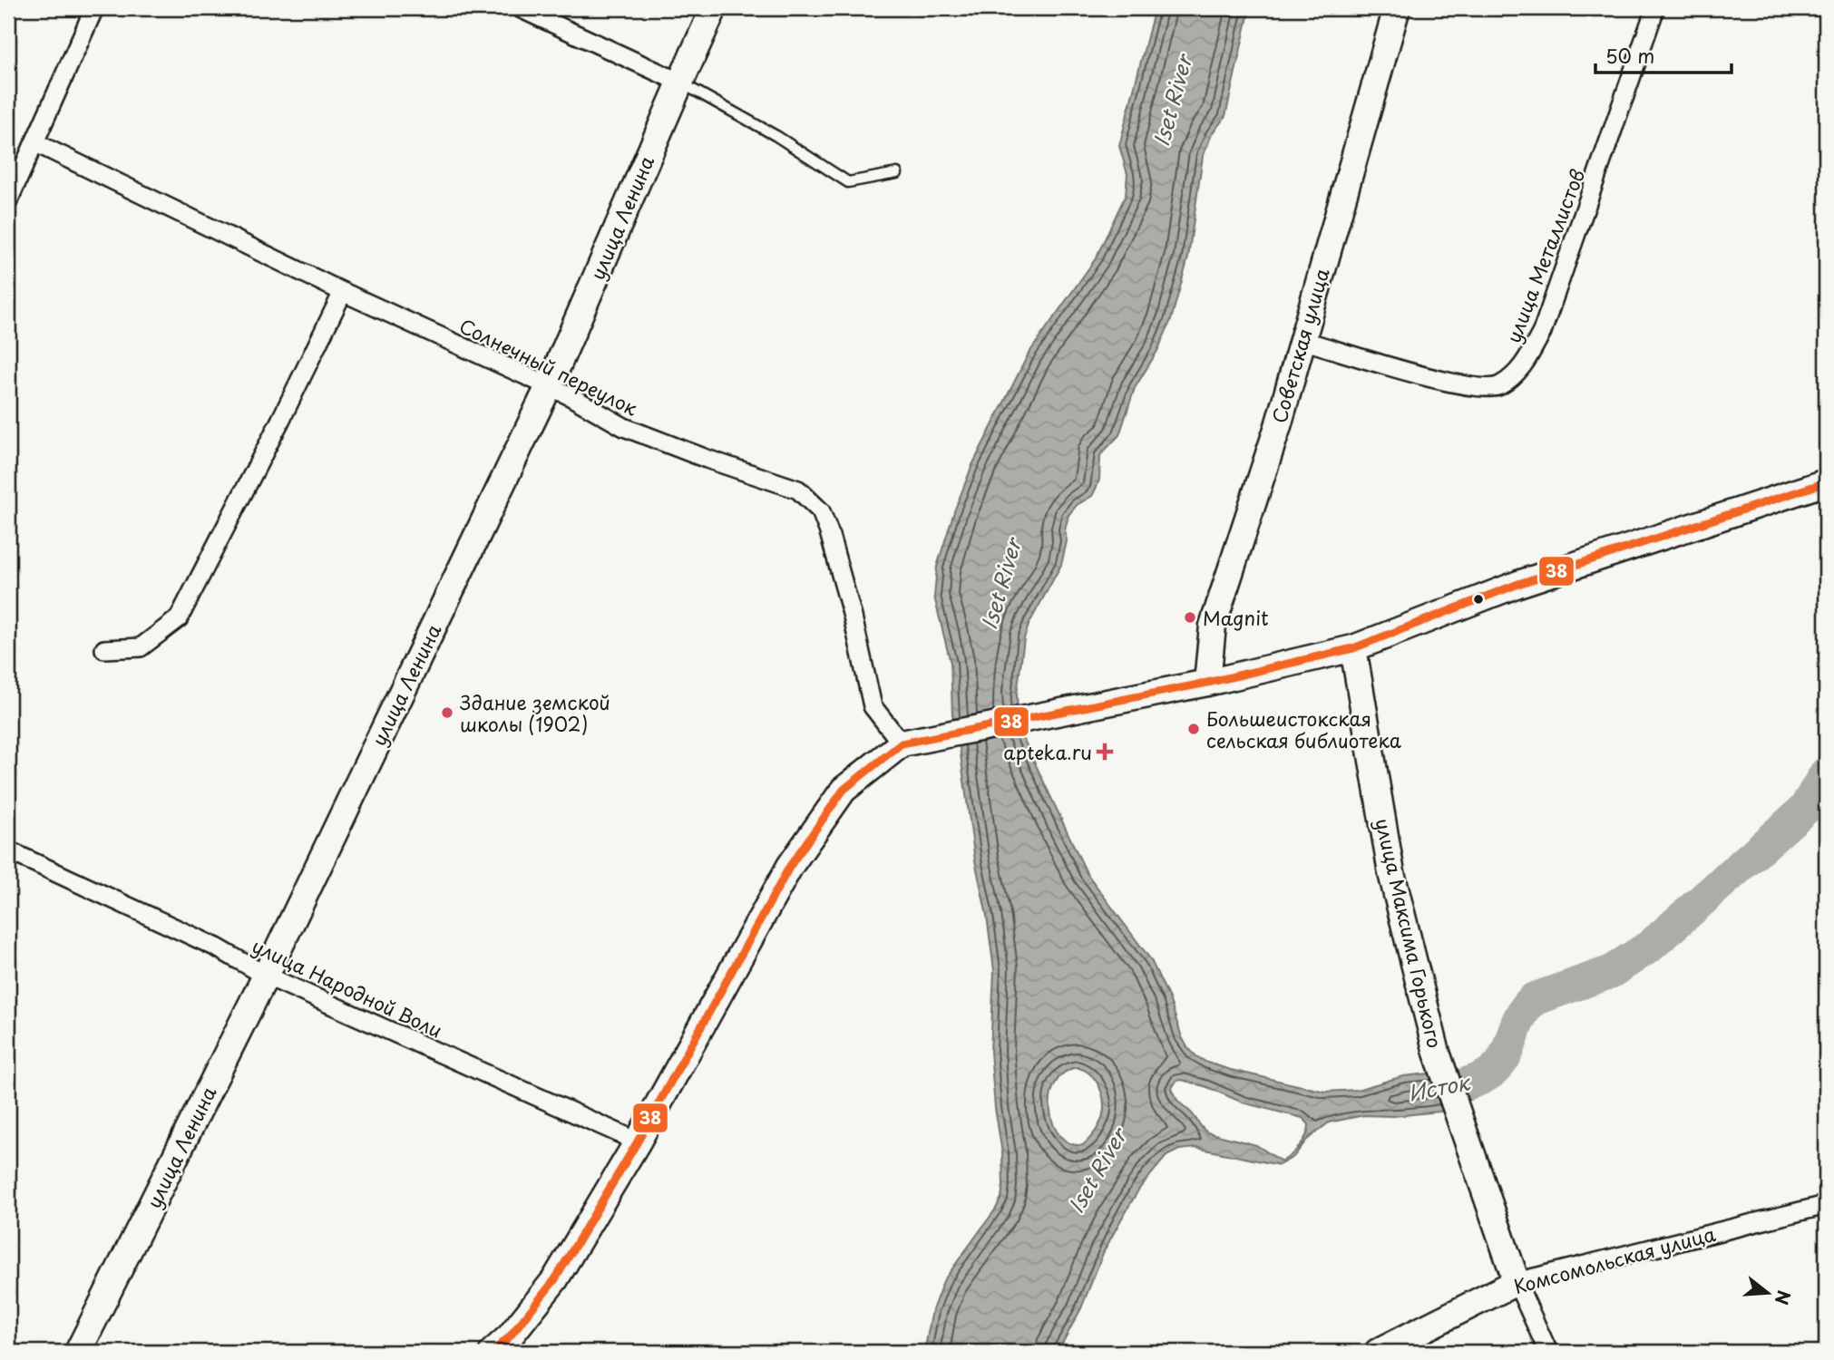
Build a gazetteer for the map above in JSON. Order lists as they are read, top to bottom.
{
  "streets": {
    "street": [
      "улица Ленина",
      "улица Металлистов",
      "Советская улица",
      "Солнечный переулок",
      "улица Максима Горького",
      "улица Народной Воли",
      "Комсомольская улица"
    ]
  },
  "crossings": [
    ["улица Ленина", "Солнечный переулок"],
    ["улица Ленина", "улица Народной Воли"],
    ["улица Металлистов", "Советская улица"],
    ["улица Максима Горького", "Комсомольская улица"]
  ],
  "water": ["Iset River", "Исток"],
  "places": {
    "other": ["Magnit", "Здание земской школы (1902)", "Большеистокская сельская библиотека"],
    "health": ["apteka.ru"]
  },
  "lines": ["transit line 38"],
  "scale_bar": "50 m",
  "north": "right"
}
